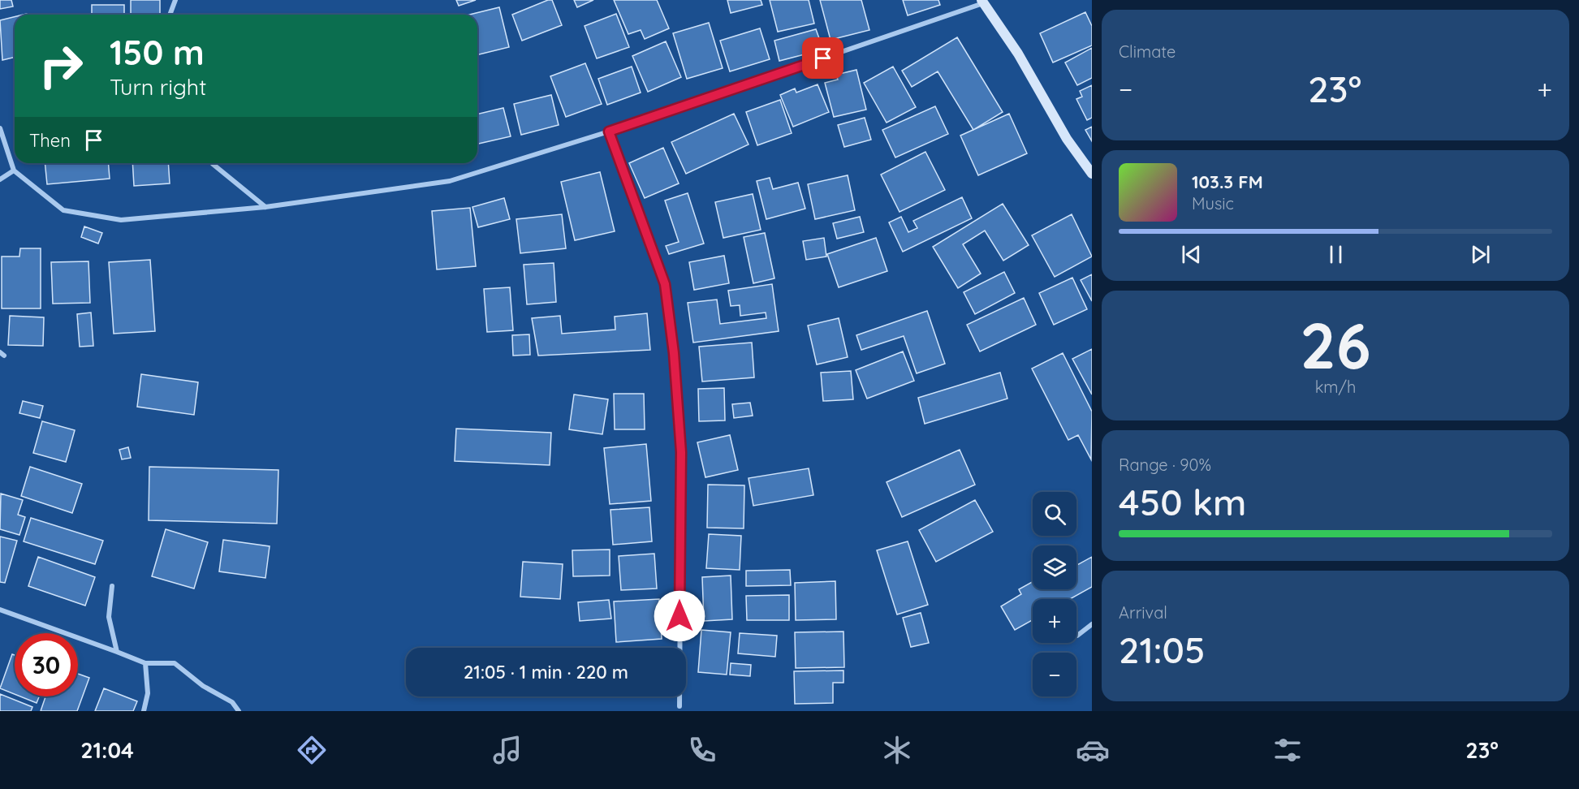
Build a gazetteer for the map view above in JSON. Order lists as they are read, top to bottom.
{
  "page": {
    "tile": [
      "Climate",
      ["26", "km/h"],
      ["Range · 90%", "450 km"],
      ["Arrival", "21:05"]
    ],
    "turn": ["150 m", "Turn right"],
    "heat": ["−", "23°", "+"],
    "then": "Then",
    "song": ["103.3 FM", "Music"],
    "map_buttons": ["+", "−"],
    "limit": "30",
    "trip": "21:05 · 1 min · 220 m",
    "tabs": ["21:04", "23°"]
  }
}
